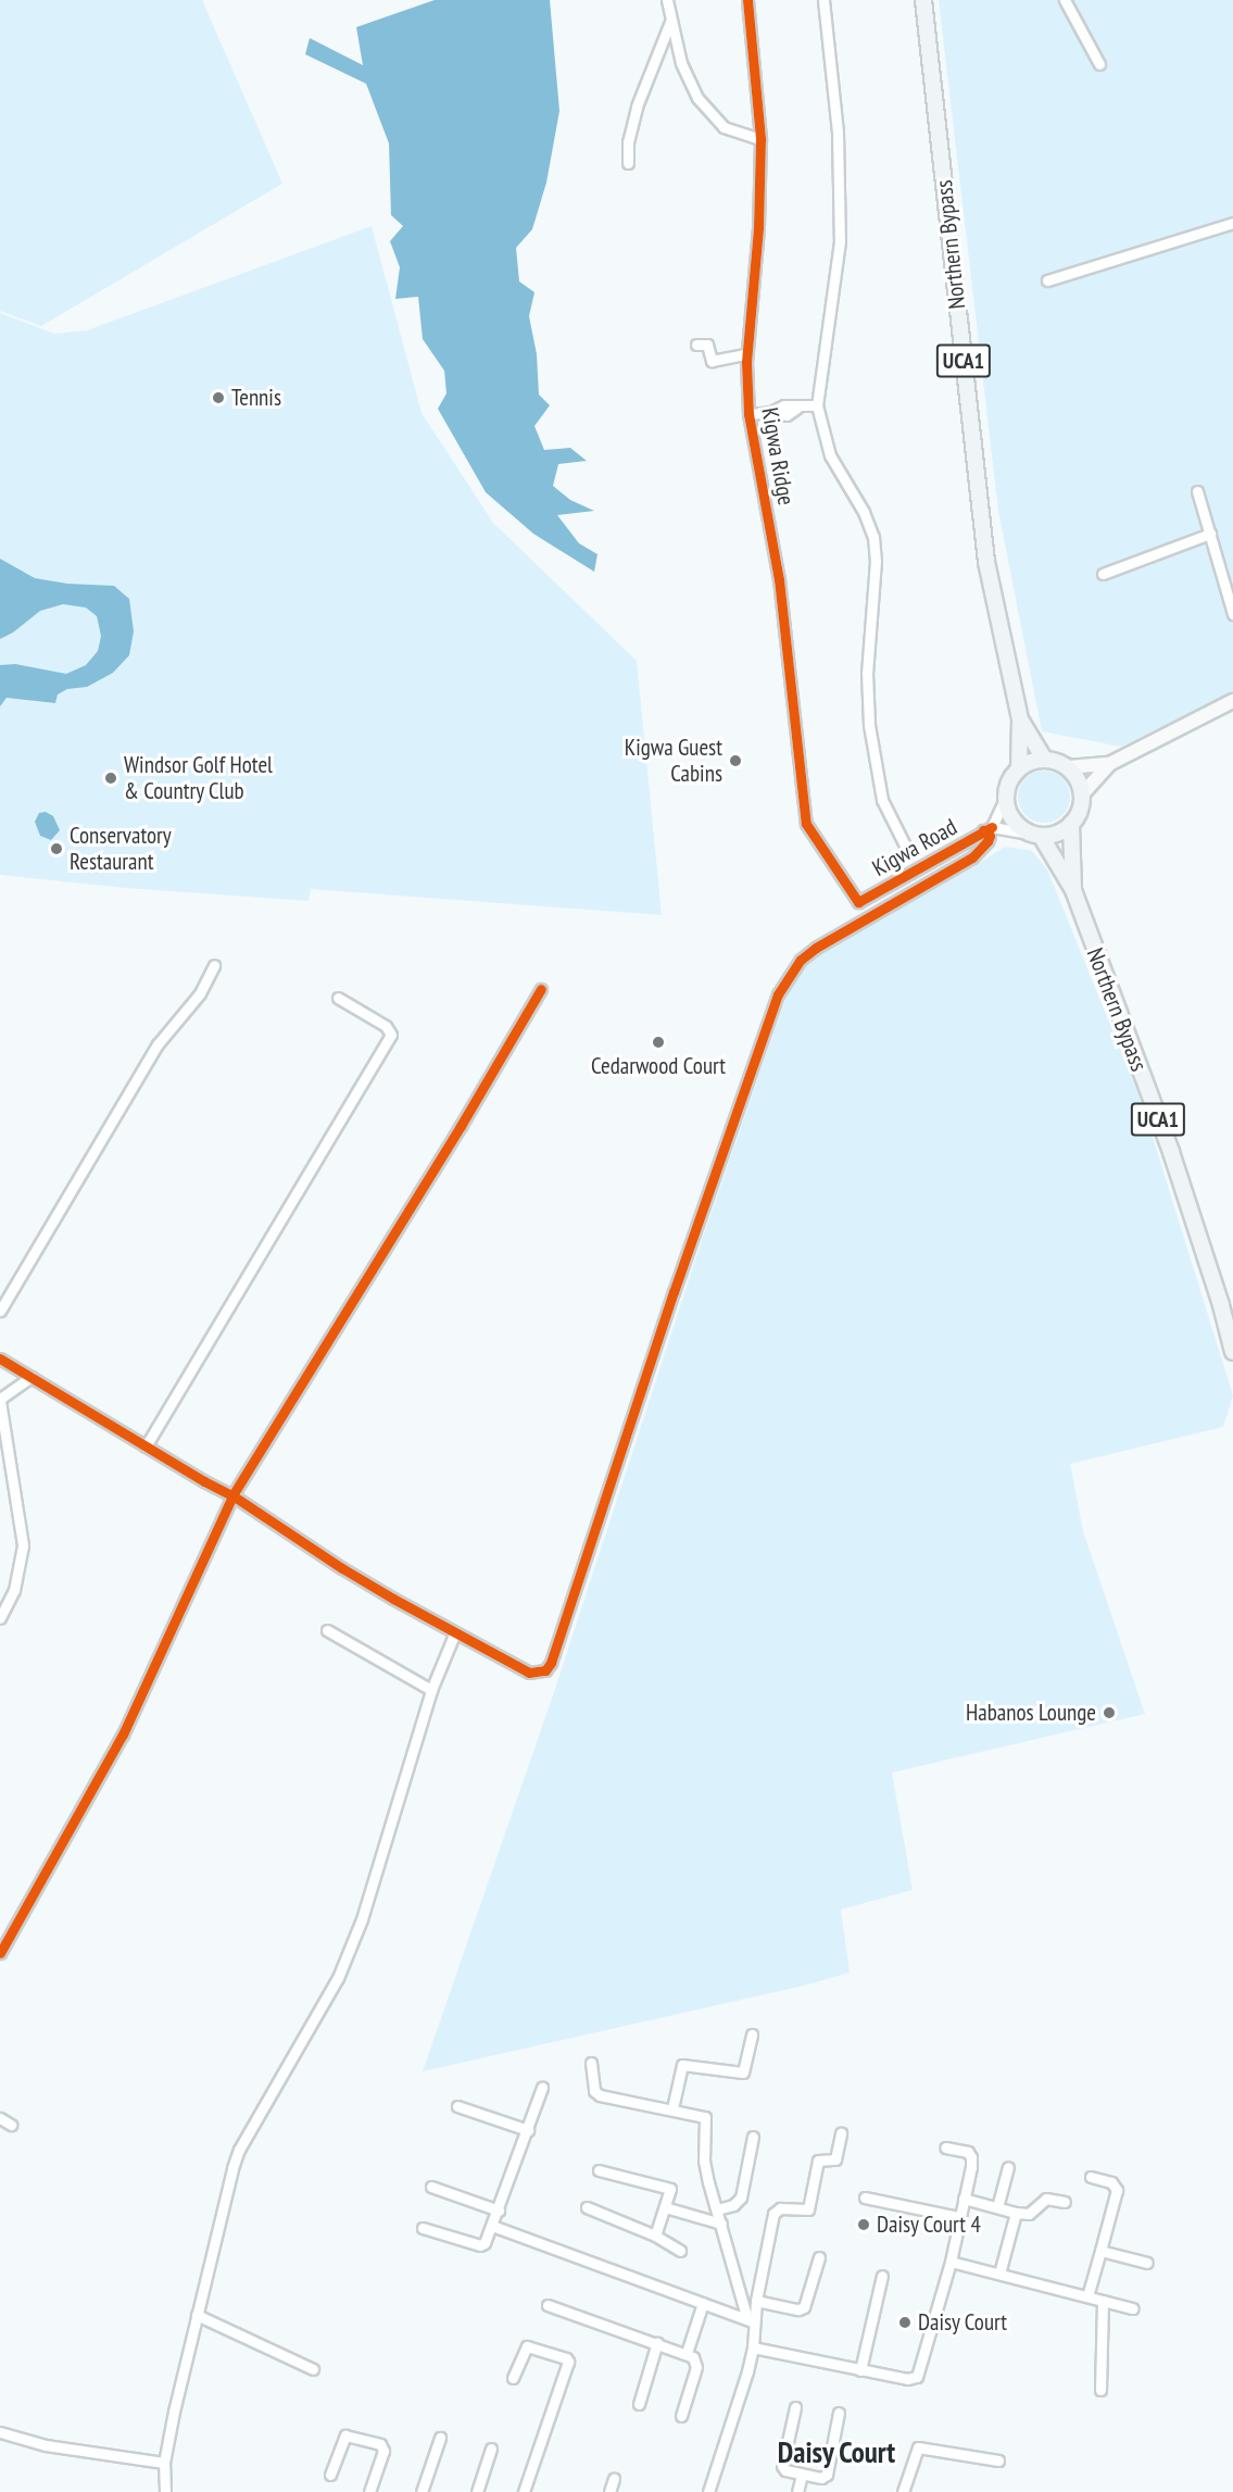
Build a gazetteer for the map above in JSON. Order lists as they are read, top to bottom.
{
  "streets": {
    "main road": ["Northern Bypass", "UCA1"],
    "street": ["Kigwa Ridge", "Kigwa Road"]
  },
  "crossings": [
    ["Northern Bypass", "UCA1"],
    ["Kigwa Ridge", "Kigwa Road"]
  ],
  "districts": ["Daisy Court"],
  "places": [
    "Tennis",
    "Kigwa Guest Cabins",
    "Windsor Golf Hotel & Country Club",
    "Conservatory Restaurant",
    "Cedarwood Court",
    "Habanos Lounge",
    "Daisy Court 4",
    "Daisy Court"
  ]
}
